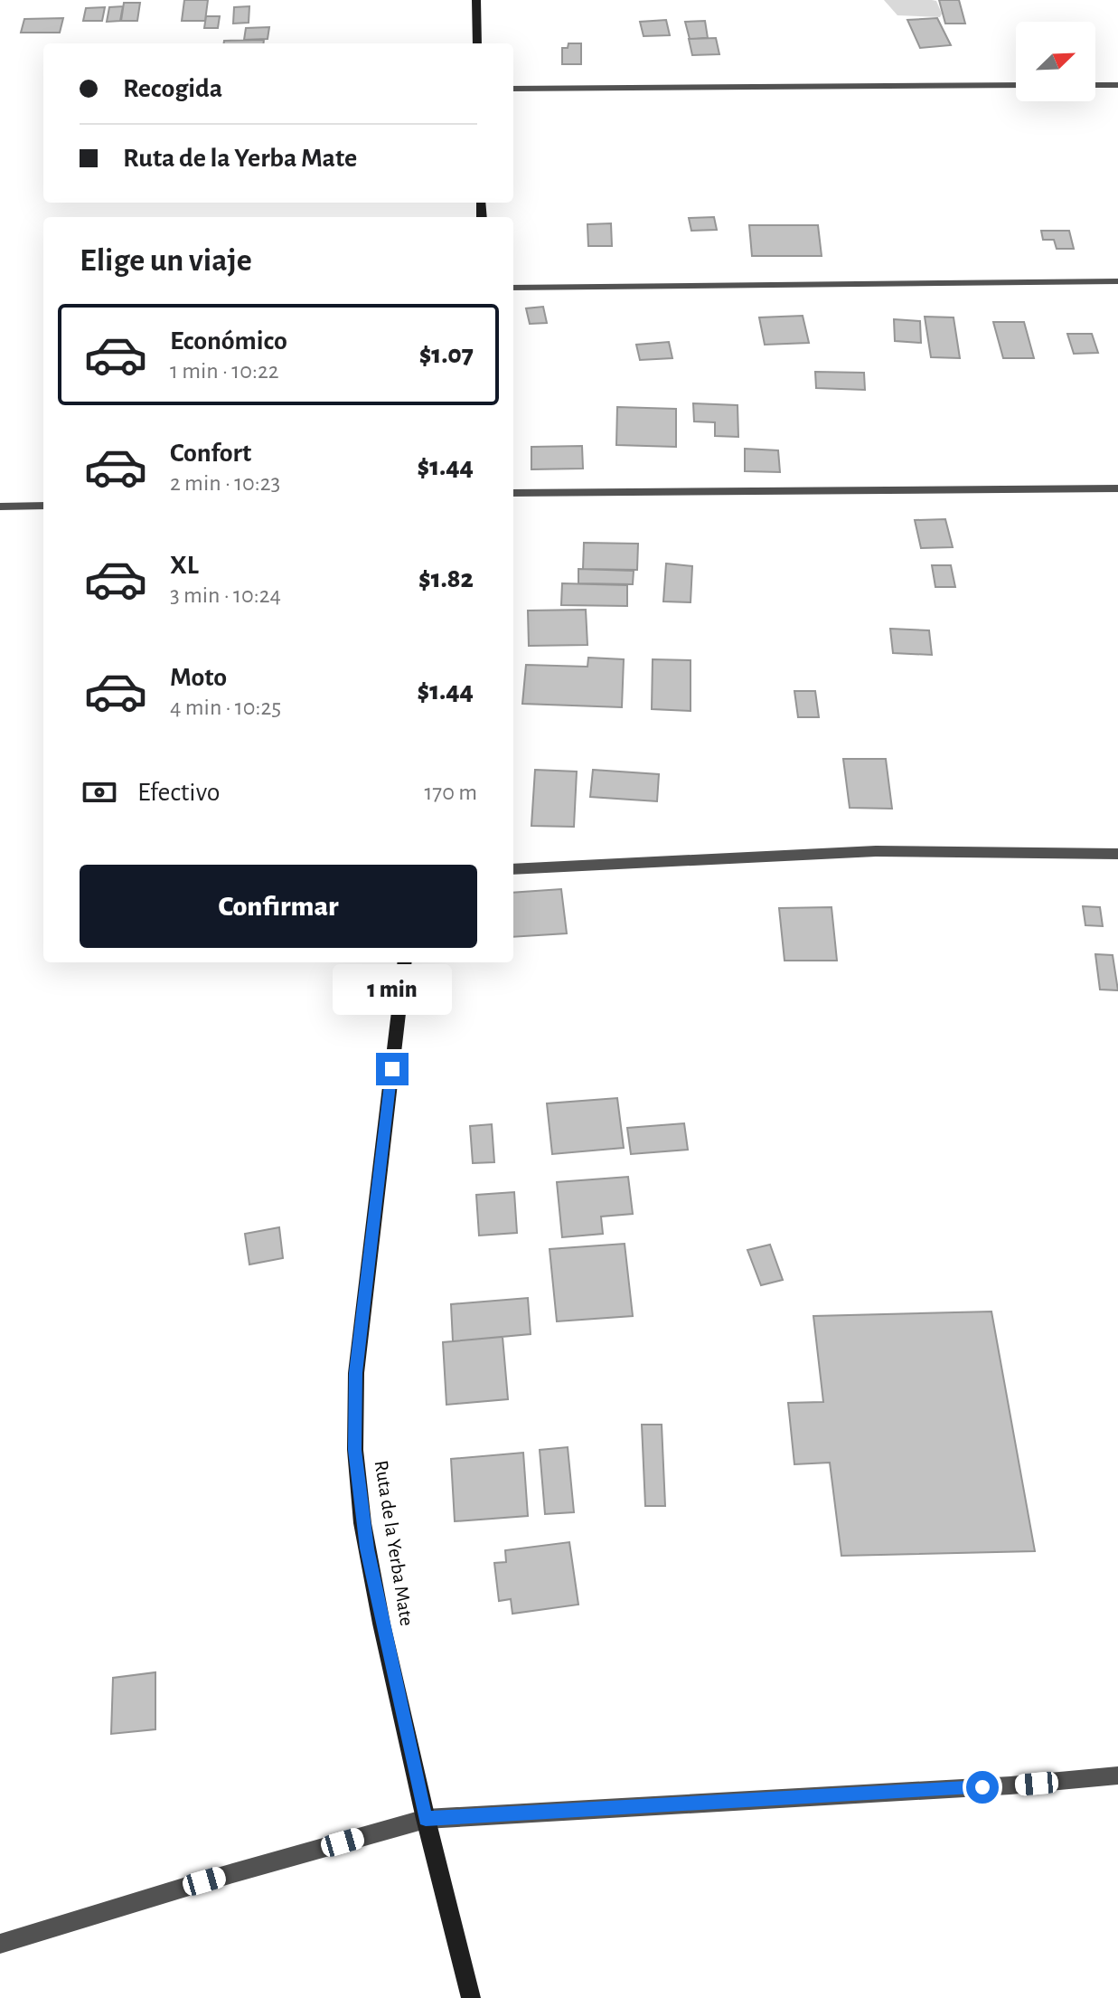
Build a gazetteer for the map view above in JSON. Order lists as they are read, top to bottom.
{
  "streets": {
    "main road": ["Ruta de la Yerba Mate"]
  },
  "north": "top right",
  "page": {
    "banner": ["Recogida", "Ruta de la Yerba Mate"],
    "heading": "Elige un viaje",
    "list": [
      {
        "name": "Económico",
        "note": "1 min · 10:22",
        "value": "$1.07"
      },
      {
        "name": "Confort",
        "note": "2 min · 10:23",
        "value": "$1.44"
      },
      {
        "name": "XL",
        "note": "3 min · 10:24",
        "value": "$1.82"
      },
      {
        "name": "Moto",
        "note": "4 min · 10:25",
        "value": "$1.44"
      }
    ],
    "pay": ["Efectivo", "170 m"],
    "buttons": "Confirmar",
    "bubble": "1 min"
  }
}
